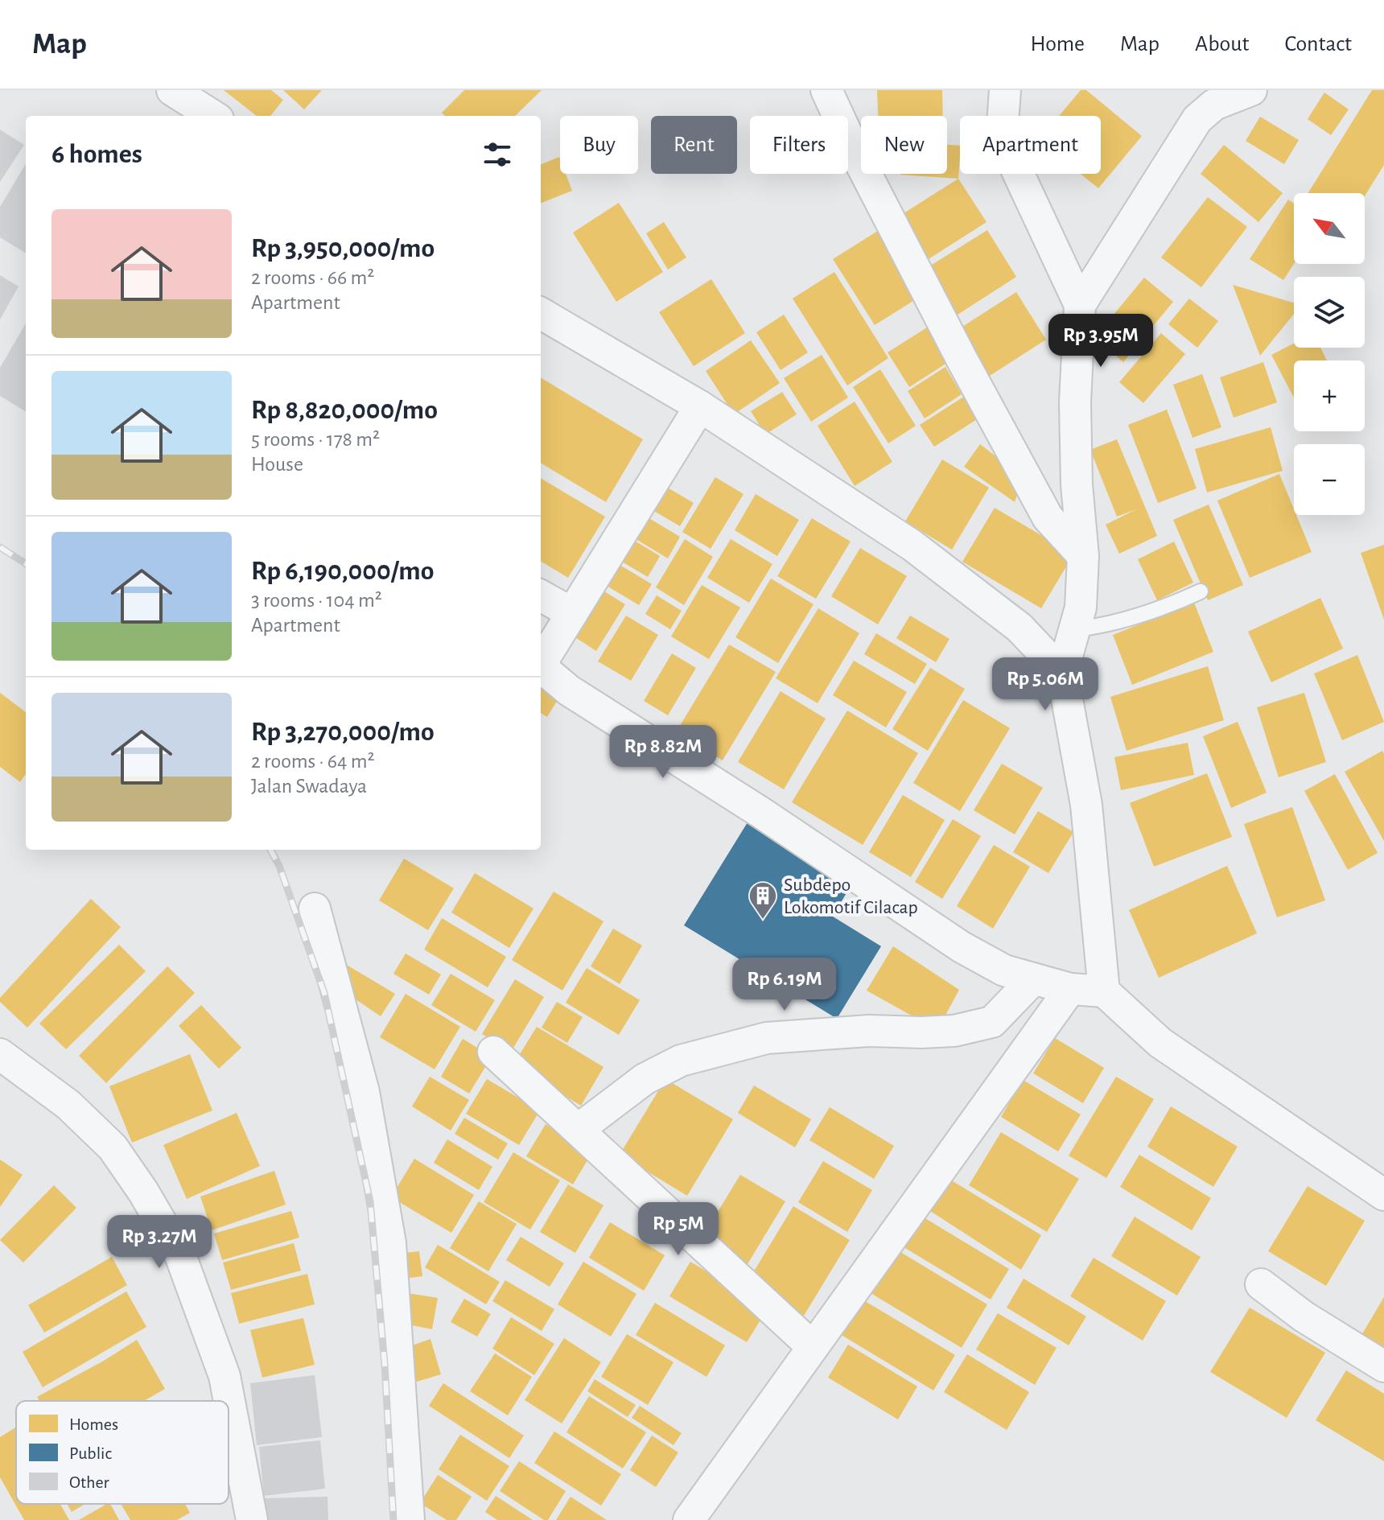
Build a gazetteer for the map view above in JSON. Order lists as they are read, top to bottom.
{
  "places": {
    "building": ["Subdepo Lokomotif Cilacap"]
  },
  "legend": ["Homes", "Public", "Other"],
  "north": "top left",
  "page": {
    "header": "Map",
    "nav": [
      "Home",
      "Map",
      "About",
      "Contact"
    ],
    "chip": [
      "Buy",
      "Rent",
      "Filters",
      "New",
      "Apartment"
    ],
    "heading": "6 homes",
    "map_buttons": ["+", "−"],
    "list": [
      {
        "name": "Rp 3,950,000/mo",
        "note": "2 rooms · 66 m² · Apartment"
      },
      {
        "name": "Rp 8,820,000/mo",
        "note": "5 rooms · 178 m² · House"
      },
      {
        "name": "Rp 6,190,000/mo",
        "note": "3 rooms · 104 m² · Apartment"
      },
      {
        "name": "Rp 3,270,000/mo",
        "note": "2 rooms · 64 m² · Jalan Swadaya"
      }
    ],
    "price": [
      "Rp 3.95M",
      "Rp 5.06M",
      "Rp 8.82M",
      "Rp 6.19M",
      "Rp 5M",
      "Rp 3.27M"
    ]
  }
}
